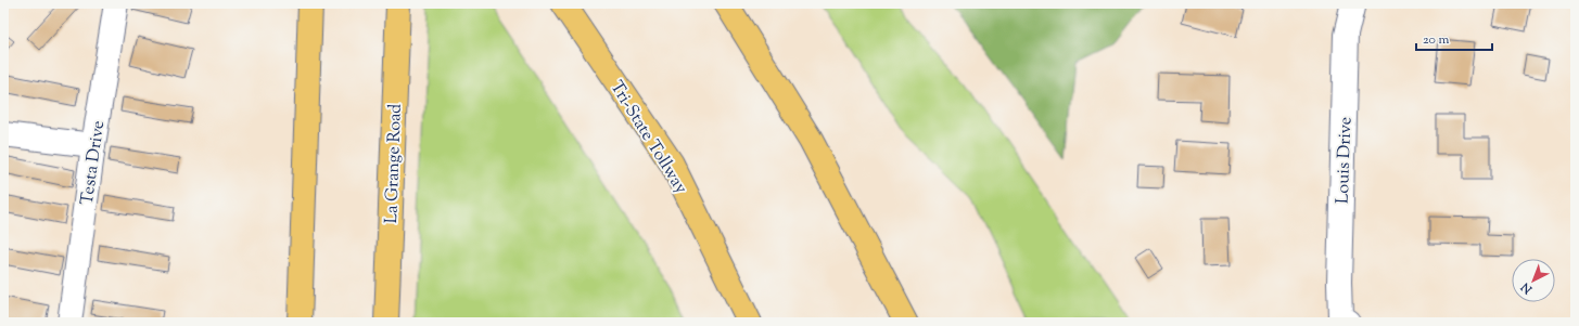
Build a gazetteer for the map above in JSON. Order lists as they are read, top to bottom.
{
  "streets": {
    "highway": ["Tri-State Tollway", "La Grange Road"],
    "street": ["Louis Drive", "Testa Drive"]
  },
  "scale_bar": "20 m",
  "north": "bottom left"
}
